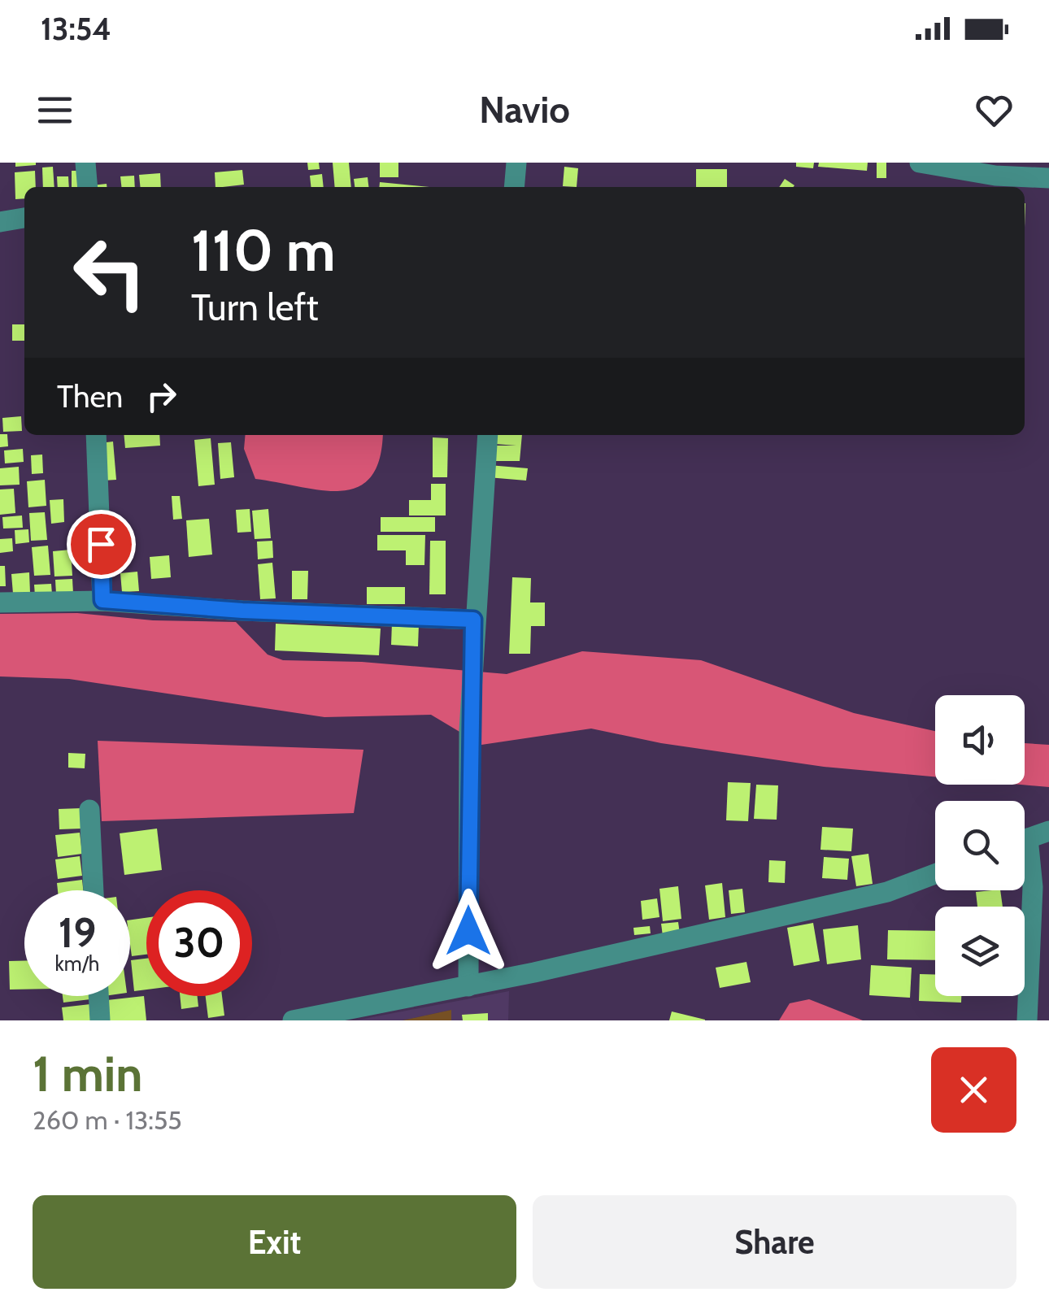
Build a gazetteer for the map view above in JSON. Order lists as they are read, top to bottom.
{
  "page": {
    "status": "13:54",
    "header": "Navio",
    "turn": ["110 m", "Turn left"],
    "then": "Then",
    "speed": "19 km/h",
    "limit": "30",
    "heading": ["1 min", "260 m · 13:55"],
    "buttons": ["Exit", "Share"]
  }
}
